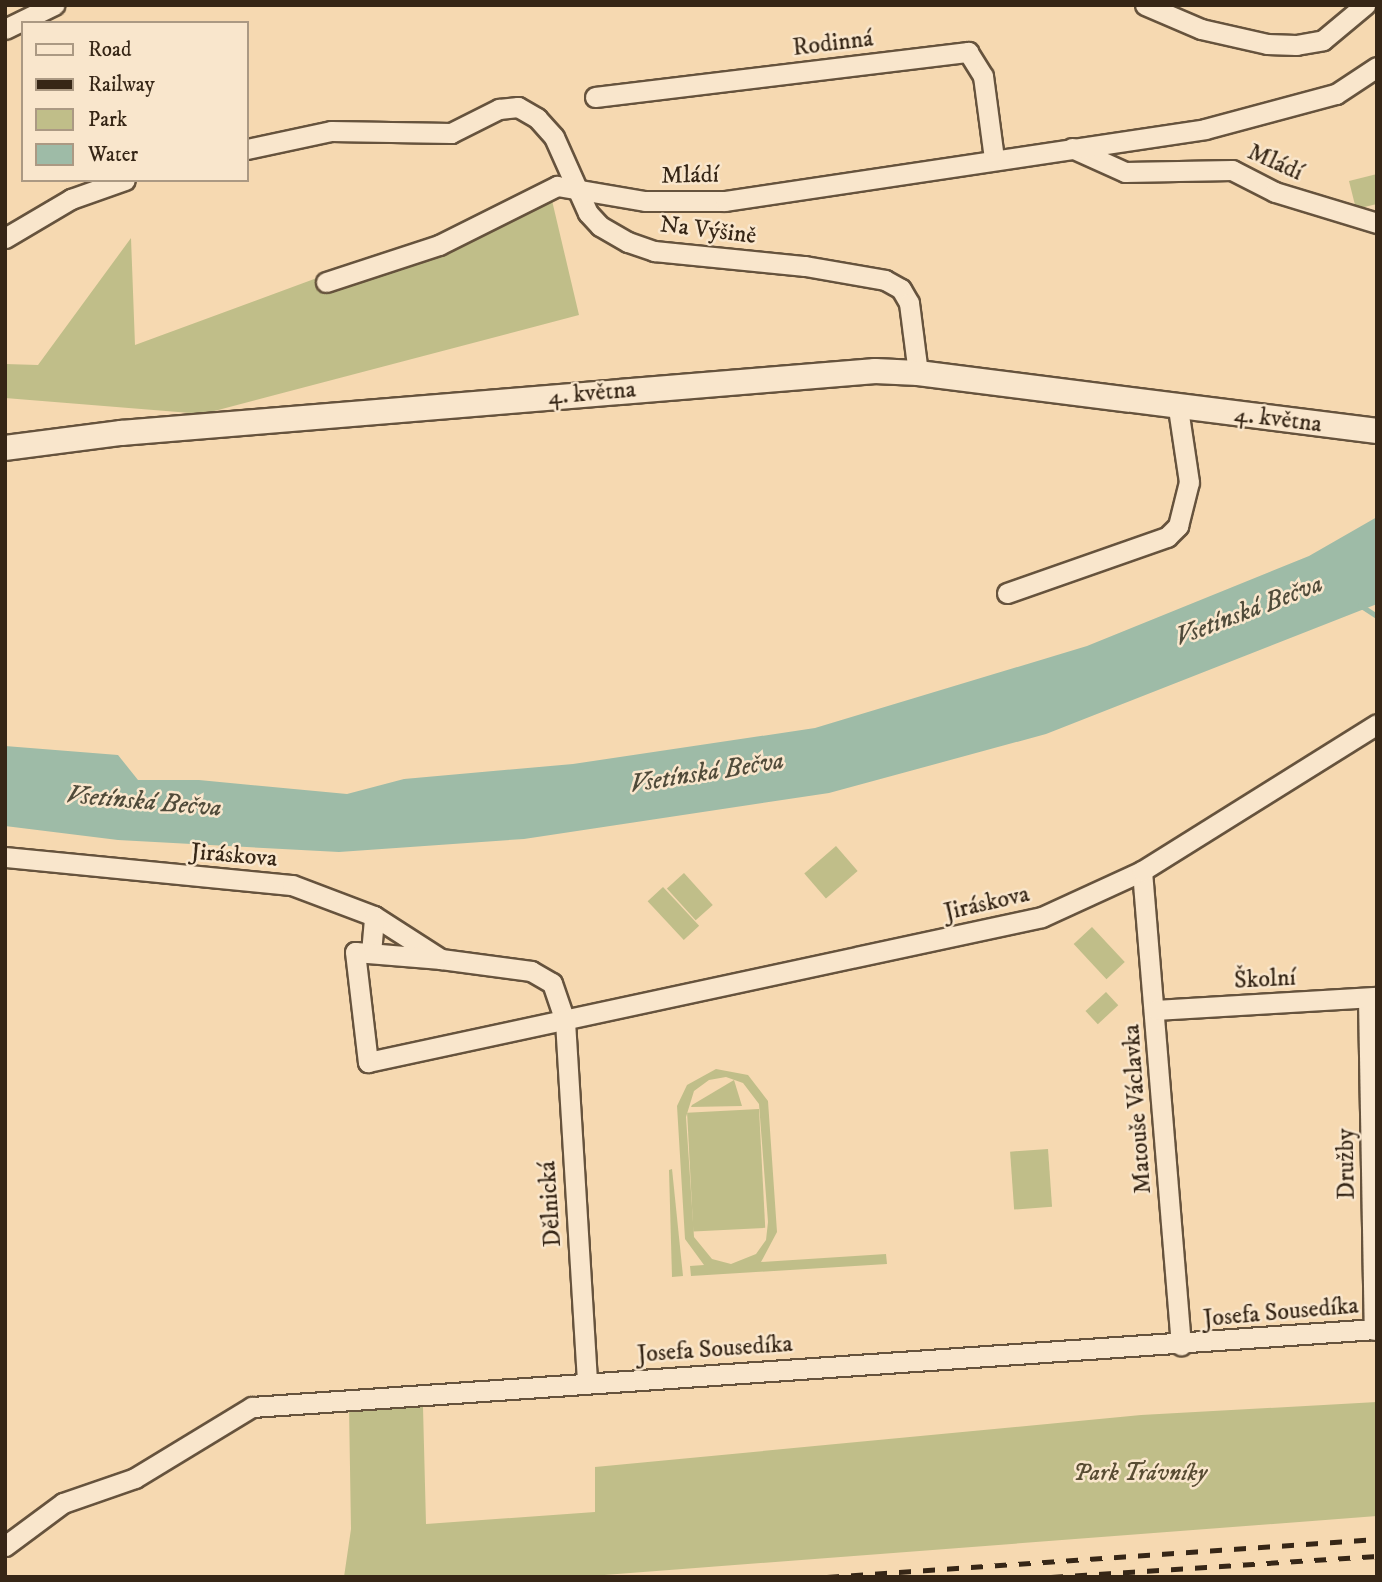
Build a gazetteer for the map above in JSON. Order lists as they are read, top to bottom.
{
  "streets": {
    "street": [
      "Rodinná",
      "Mládí",
      "Na Výšině",
      "4. května",
      "Jiráskova",
      "Školní",
      "Matouše Václavka",
      "Družby",
      "Dělnická",
      "Josefa Sousedíka"
    ]
  },
  "crossings": [
    ["Rodinná", "Mládí"],
    ["Mládí", "Na Výšině"],
    ["Na Výšině", "4. května"],
    ["Jiráskova", "Matouše Václavka"],
    ["Jiráskova", "Dělnická"],
    ["Školní", "Matouše Václavka"],
    ["Školní", "Družby"],
    ["Matouše Václavka", "Josefa Sousedíka"],
    ["Družby", "Josefa Sousedíka"],
    ["Dělnická", "Josefa Sousedíka"]
  ],
  "water": ["Vsetínská Bečva"],
  "parks": ["Park Trávníky"],
  "legend": [
    "Road",
    "Railway",
    "Park",
    "Water"
  ]
}
